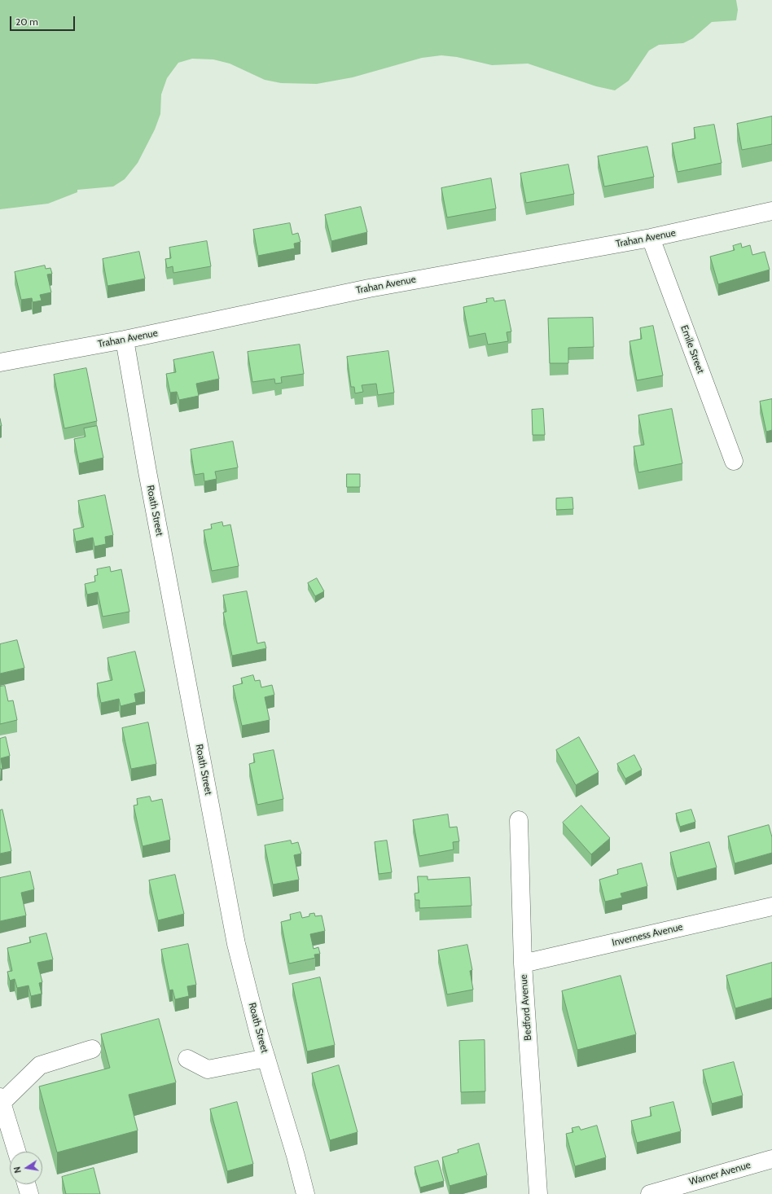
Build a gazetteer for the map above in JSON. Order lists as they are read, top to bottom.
{
  "streets": {
    "street": [
      "Trahan Avenue",
      "Emile Street",
      "Roath Street",
      "Inverness Avenue",
      "Bedford Avenue",
      "Warner Avenue"
    ]
  },
  "crossings": [
    ["Trahan Avenue", "Emile Street"],
    ["Trahan Avenue", "Roath Street"],
    ["Inverness Avenue", "Bedford Avenue"]
  ],
  "scale_bar": "20 m",
  "north": "left"
}
